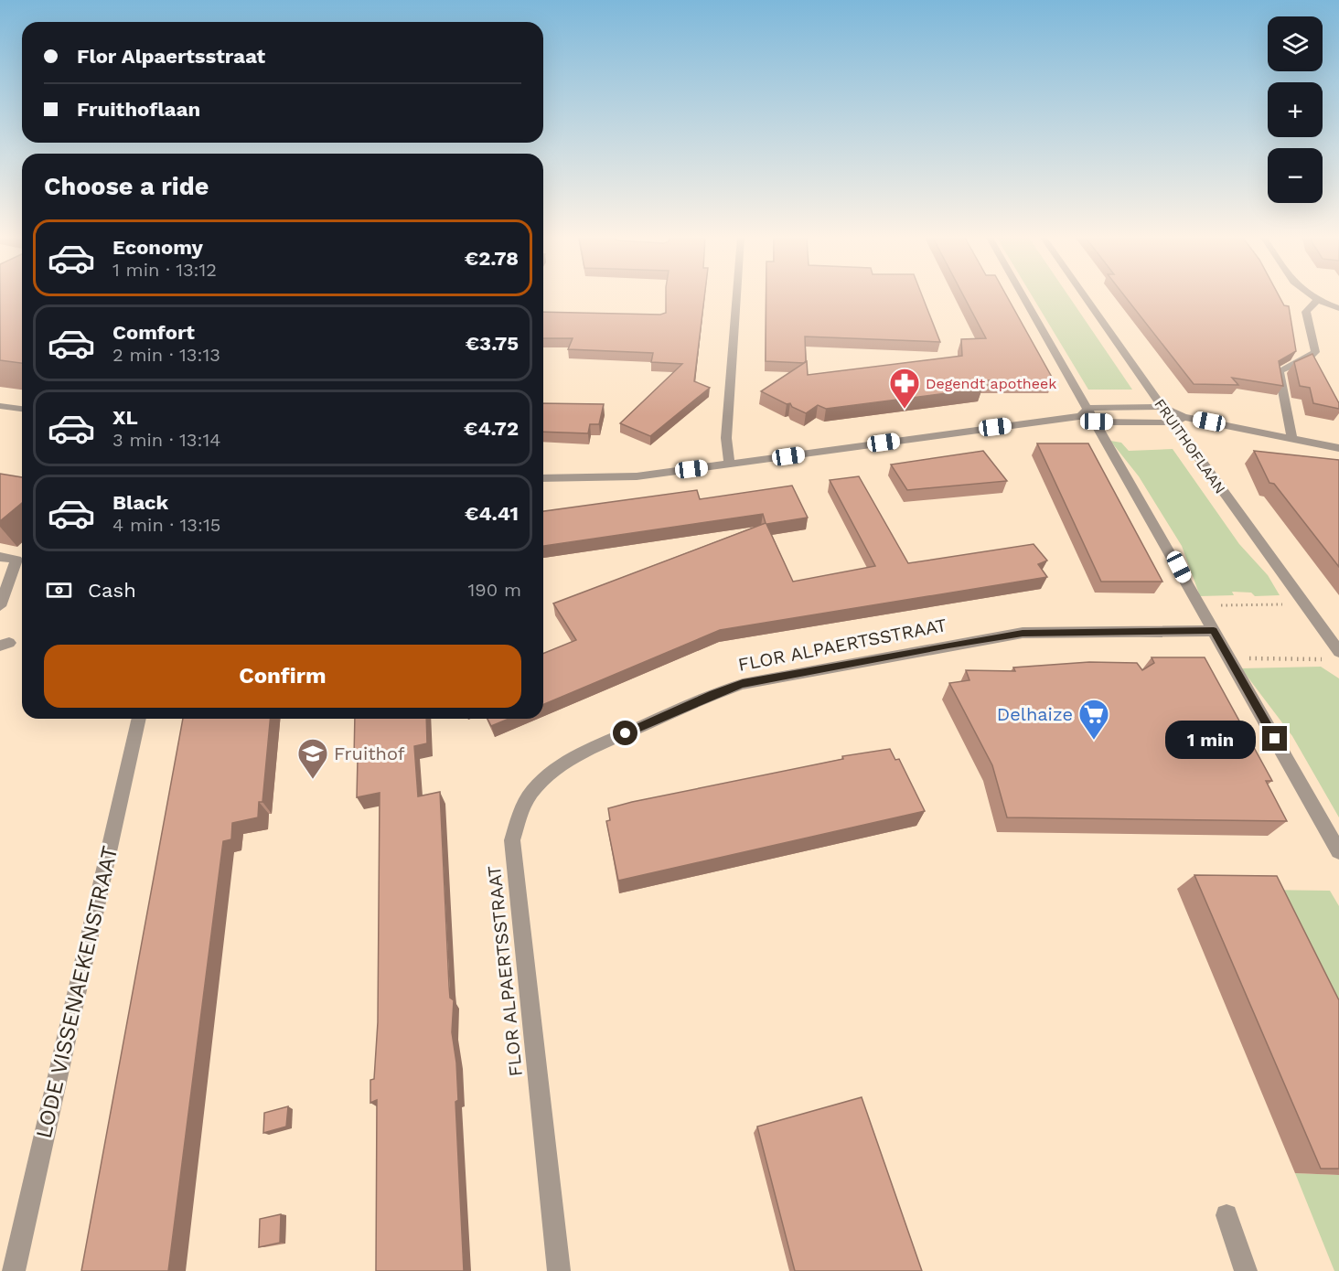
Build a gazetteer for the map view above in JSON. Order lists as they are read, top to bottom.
{
  "streets": {
    "street": ["FRUITHOFLAAN", "FLOR ALPAERTSSTRAAT", "LODE VISSENAEKENSTRAAT"]
  },
  "places": {
    "pharmacy": ["Degendt apotheek"],
    "supermarket": ["Delhaize"],
    "school or university": ["Fruithof"]
  },
  "page": {
    "map_buttons": ["+", "−"],
    "banner": ["Flor Alpaertsstraat", "Fruithoflaan"],
    "heading": "Choose a ride",
    "list": [
      {
        "name": "Economy",
        "note": "1 min · 13:12",
        "value": "€2.78"
      },
      {
        "name": "Comfort",
        "note": "2 min · 13:13",
        "value": "€3.75"
      },
      {
        "name": "XL",
        "note": "3 min · 13:14",
        "value": "€4.72"
      },
      {
        "name": "Black",
        "note": "4 min · 13:15",
        "value": "€4.41"
      }
    ],
    "pay": ["Cash", "190 m"],
    "buttons": "Confirm",
    "bubble": "1 min"
  }
}
